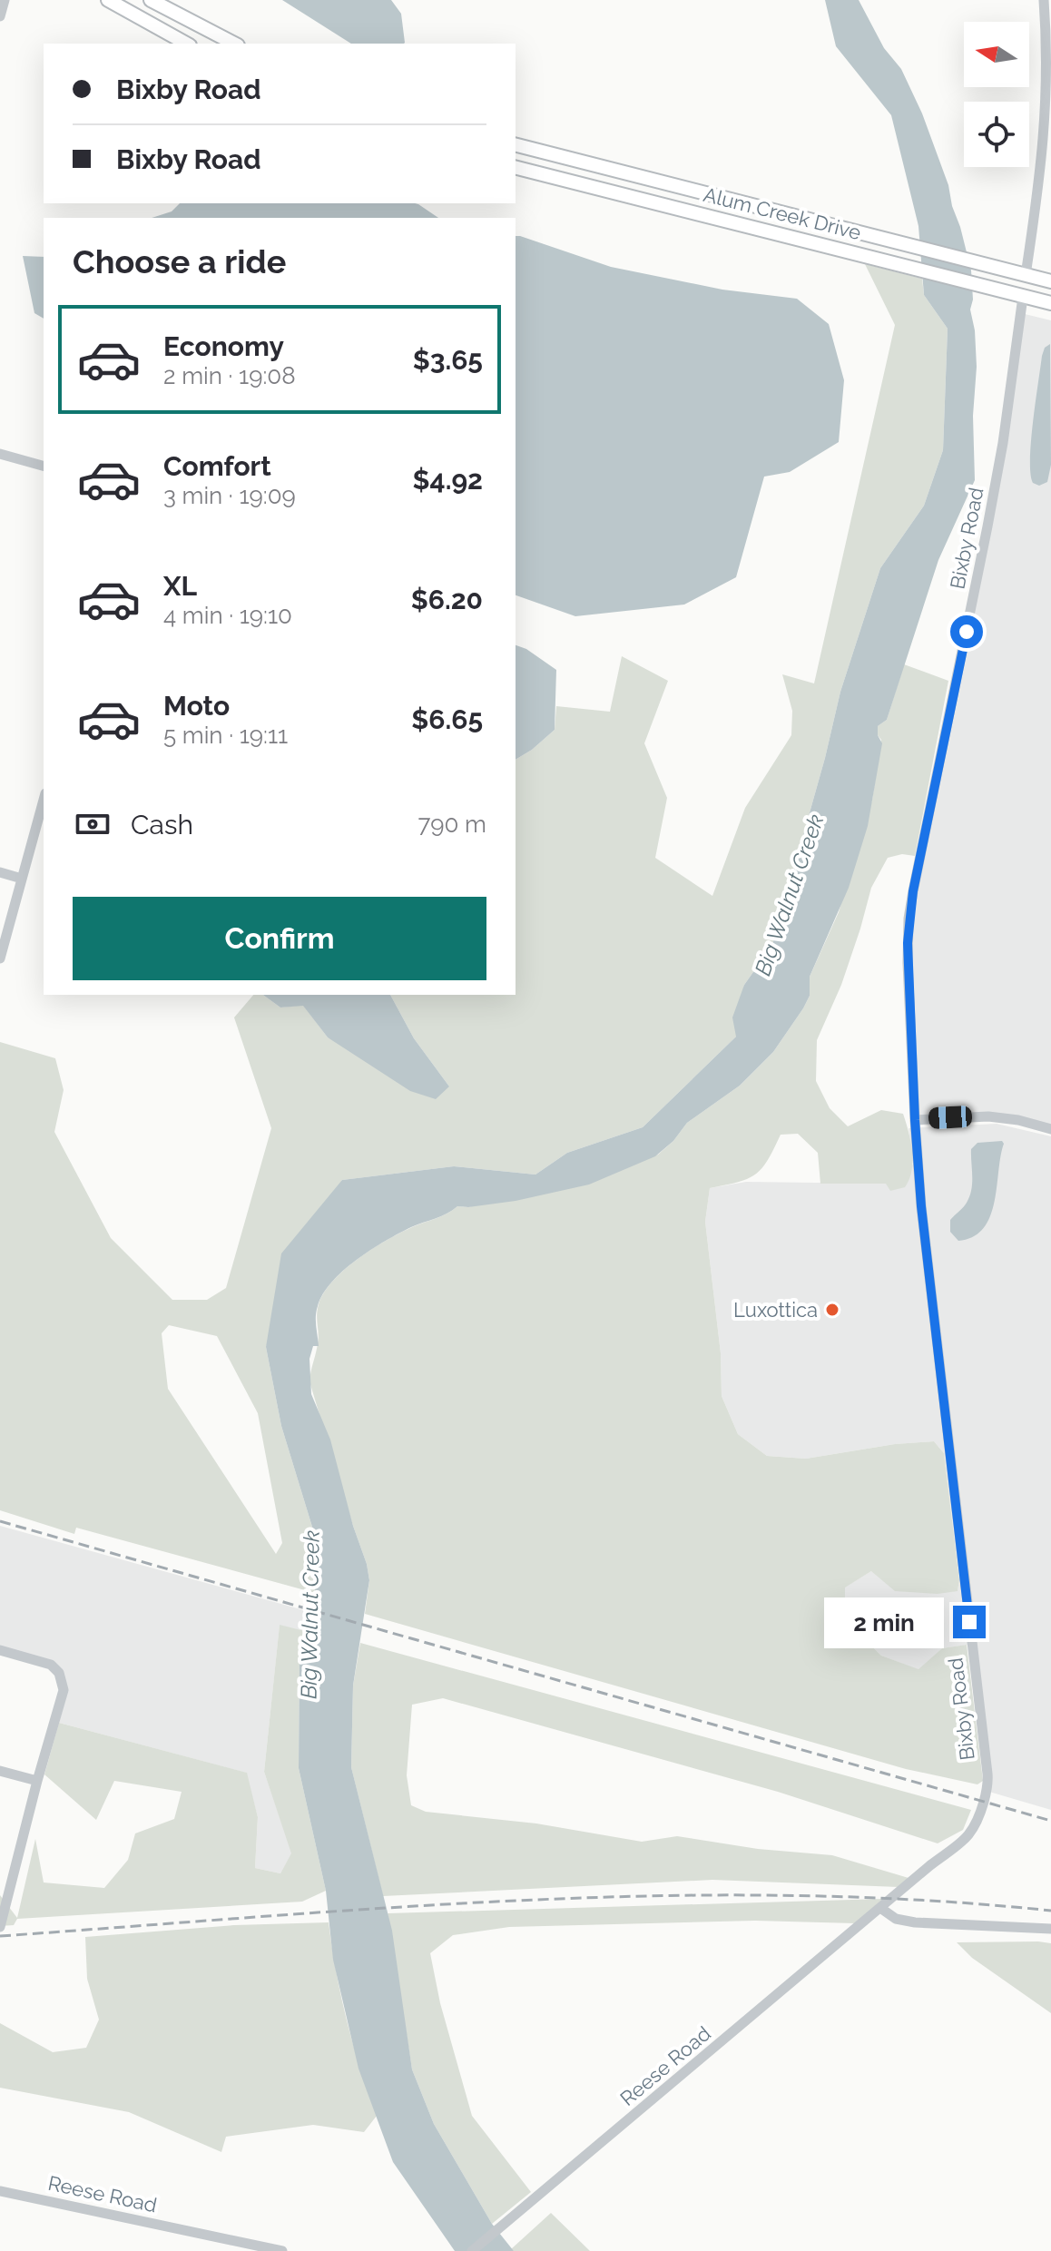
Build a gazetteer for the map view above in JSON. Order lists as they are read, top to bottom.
{
  "streets": {
    "main road": ["Alum Creek Drive"],
    "street": ["Bixby Road", "Reese Road"]
  },
  "crossings": [
    ["Alum Creek Drive", "Bixby Road"],
    ["Bixby Road", "Reese Road"]
  ],
  "water": ["Big Walnut Creek"],
  "places": ["Luxottica"],
  "north": "left",
  "page": {
    "banner": ["Bixby Road", "Bixby Road"],
    "heading": "Choose a ride",
    "list": [
      {
        "name": "Economy",
        "note": "2 min · 19:08",
        "value": "$3.65"
      },
      {
        "name": "Comfort",
        "note": "3 min · 19:09",
        "value": "$4.92"
      },
      {
        "name": "XL",
        "note": "4 min · 19:10",
        "value": "$6.20"
      },
      {
        "name": "Moto",
        "note": "5 min · 19:11",
        "value": "$6.65"
      }
    ],
    "pay": ["Cash", "790 m"],
    "buttons": "Confirm",
    "bubble": "2 min"
  }
}
